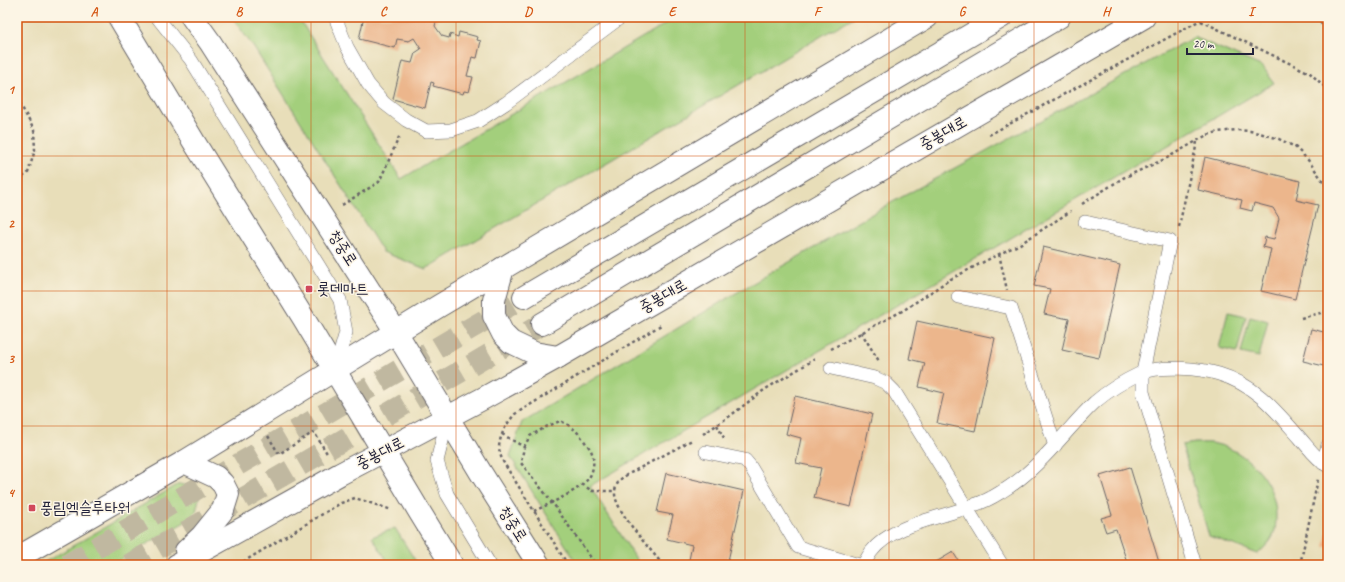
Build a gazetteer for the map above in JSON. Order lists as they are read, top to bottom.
{
  "streets": {
    "main road": ["중봉대로", "청중로"]
  },
  "crossings": [
    ["중봉대로", "청중로"]
  ],
  "places": {
    "transit": ["롯데마트", "풍림엑슬루타워"]
  },
  "scale_bar": "20 m",
  "grid": {
    "columns": [
      "A",
      "B",
      "C",
      "D",
      "E",
      "F",
      "G",
      "H",
      "I"
    ],
    "rows": [
      "1",
      "2",
      "3",
      "4"
    ]
  }
}
